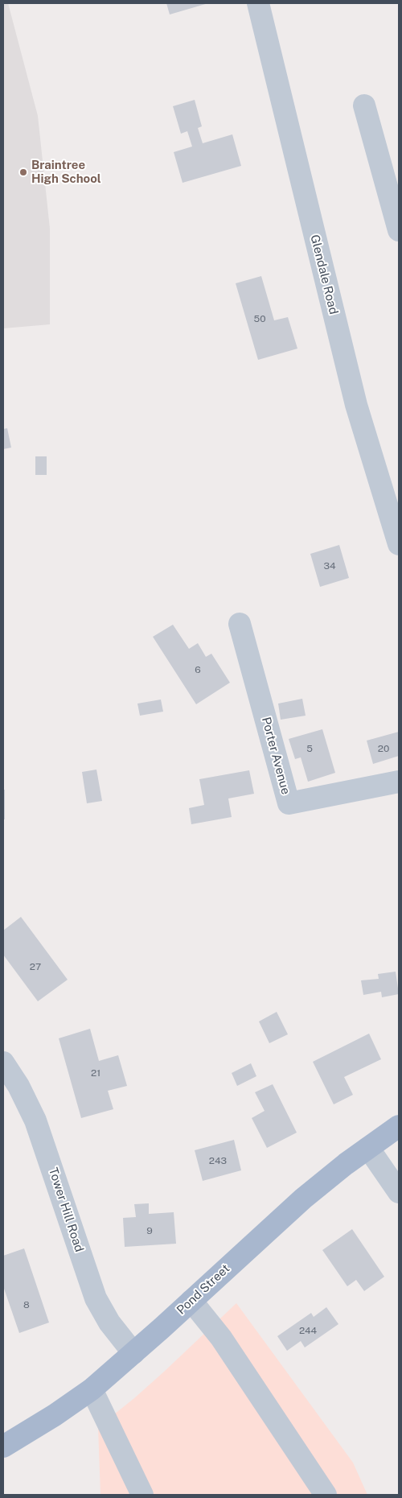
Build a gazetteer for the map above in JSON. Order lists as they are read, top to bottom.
{
  "streets": {
    "main road": ["Pond Street"],
    "street": ["Glendale Road", "Porter Avenue", "Tower Hill Road"]
  },
  "crossings": [
    ["Tower Hill Road", "Pond Street"]
  ],
  "places": ["Braintree High School"],
  "house_numbers": [
    "50",
    "34",
    "6",
    "5",
    "20",
    "27",
    "21",
    "243",
    "9",
    "8",
    "244"
  ]
}
